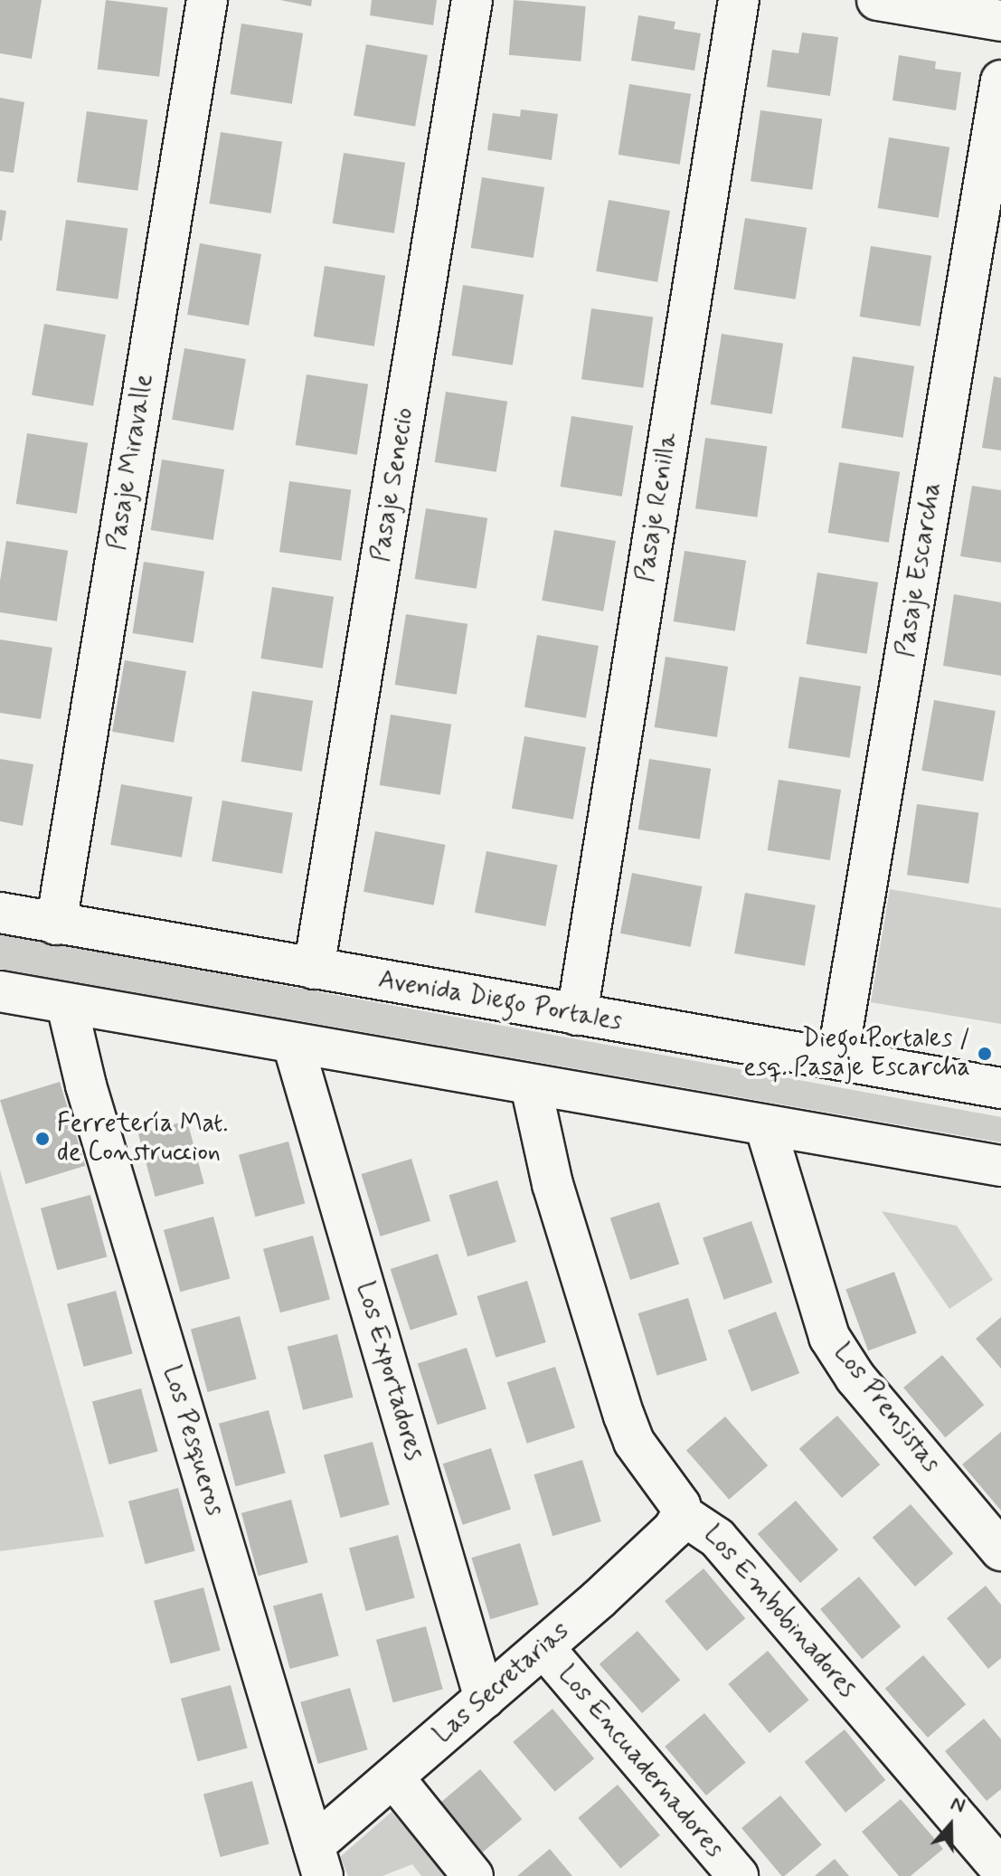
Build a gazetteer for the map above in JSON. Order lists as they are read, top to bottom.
{
  "streets": {
    "street": [
      "Pasaje Miravalle",
      "Pasaje Senecio",
      "Pasaje Renilla",
      "Pasaje Escarcha",
      "Avenida Diego Portales",
      "Los Exportadores",
      "Los Prensistas",
      "Los Pesqueros",
      "Los Embobinadores",
      "Las Secretarias",
      "Los Encuadernadores"
    ]
  },
  "crossings": [
    ["Pasaje Miravalle", "Avenida Diego Portales"],
    ["Pasaje Senecio", "Avenida Diego Portales"],
    ["Pasaje Renilla", "Avenida Diego Portales"],
    ["Pasaje Escarcha", "Avenida Diego Portales"],
    ["Los Exportadores", "Las Secretarias"],
    ["Los Pesqueros", "Las Secretarias"],
    ["Los Embobinadores", "Las Secretarias"],
    ["Las Secretarias", "Los Encuadernadores"]
  ],
  "places": ["Diego Portales / esq. Pasaje Escarcha", "Ferretería Mat. de Construccion"],
  "north": "top"
}
